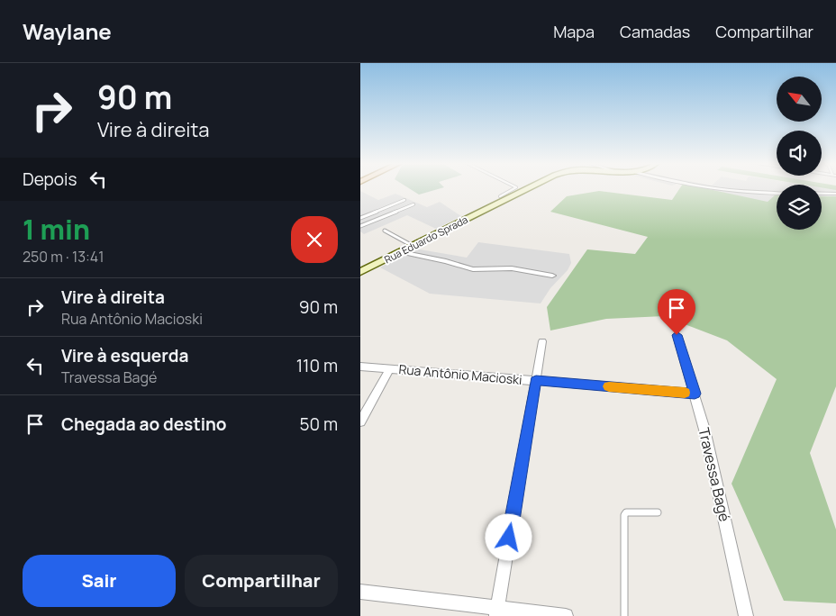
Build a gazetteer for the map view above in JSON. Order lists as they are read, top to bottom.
{
  "streets": {
    "main road": ["Rua Eduardo Sprada"],
    "street": ["Rua Antônio Macioski", "Travessa Bagé"]
  },
  "crossings": [
    ["Rua Antônio Macioski", "Travessa Bagé"]
  ],
  "north": "top left",
  "page": {
    "header": "Waylane",
    "nav": ["Mapa", "Camadas", "Compartilhar"],
    "turn": ["90 m", "Vire à direita"],
    "then": "Depois",
    "heading": ["1 min", "250 m · 13:41"],
    "list": [
      {
        "name": "Vire à direita",
        "note": "Rua Antônio Macioski",
        "value": "90 m"
      },
      {
        "name": "Vire à esquerda",
        "note": "Travessa Bagé",
        "value": "110 m"
      },
      {
        "name": "Chegada ao destino",
        "value": "50 m"
      }
    ],
    "buttons": ["Sair", "Compartilhar"]
  }
}
